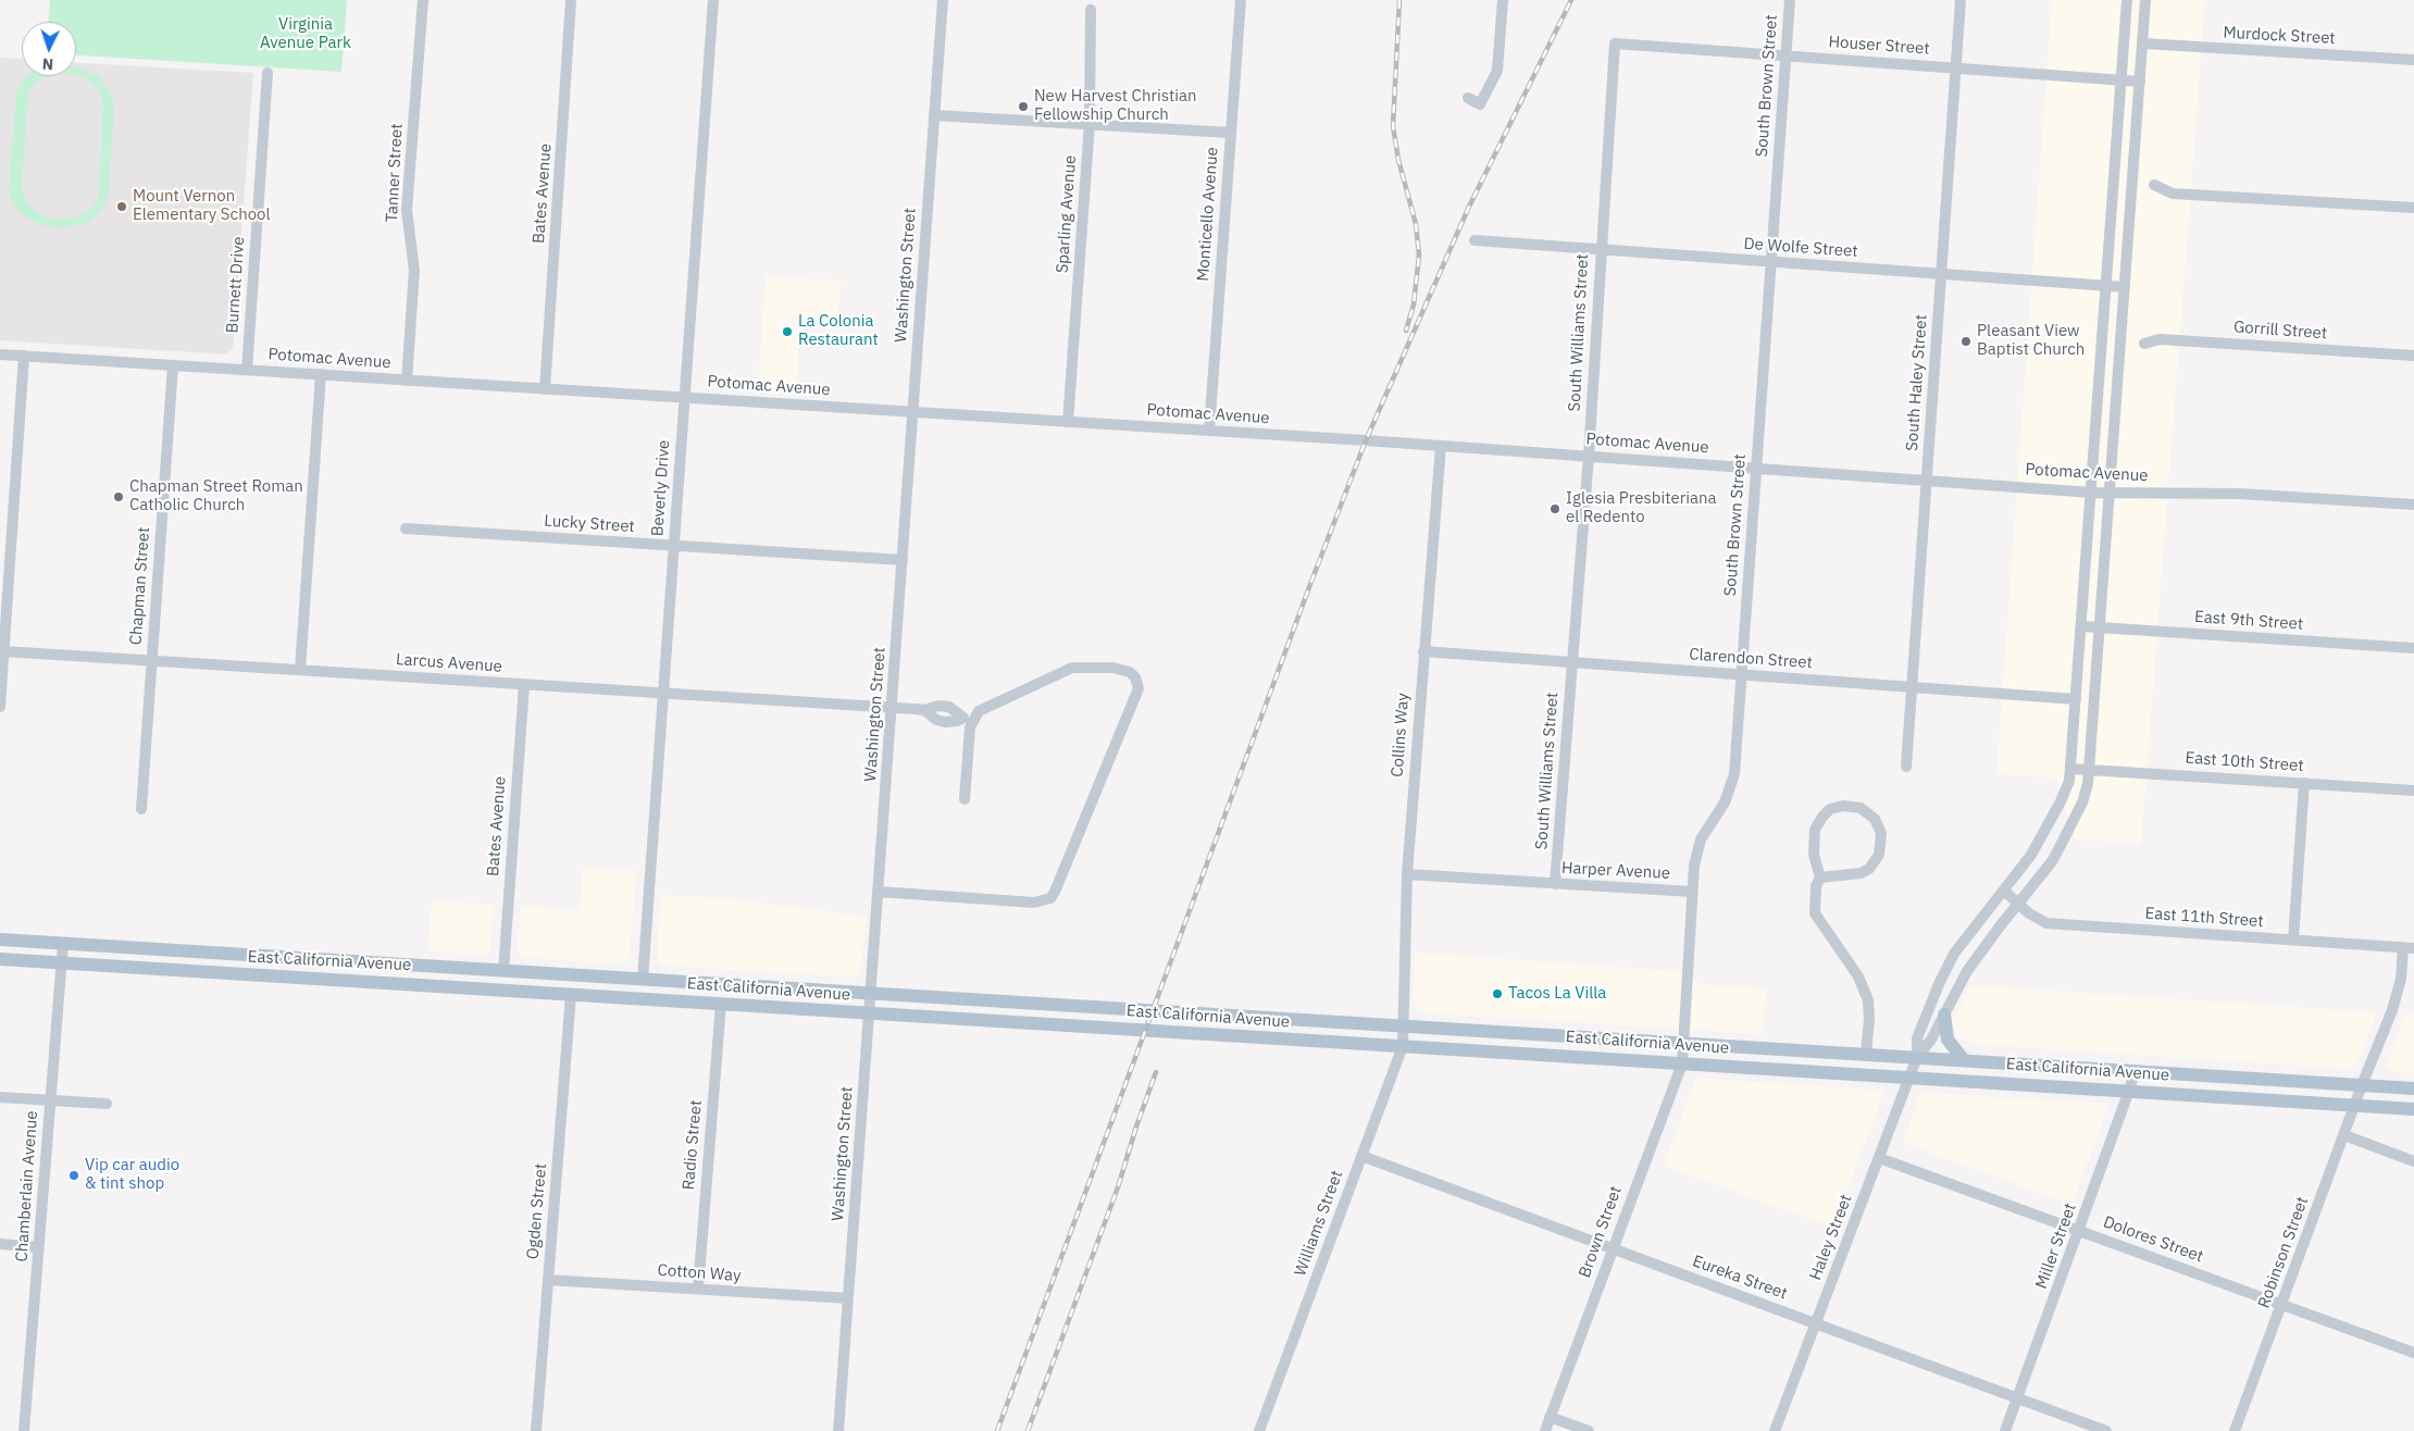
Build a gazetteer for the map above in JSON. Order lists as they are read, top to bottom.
{
  "streets": {
    "main road": ["East California Avenue"],
    "street": [
      "Murdock Street",
      "Houser Street",
      "South Brown Street",
      "Tanner Street",
      "Bates Avenue",
      "Sparling Avenue",
      "Monticello Avenue",
      "De Wolfe Street",
      "Washington Street",
      "Burnett Drive",
      "Gorrill Street",
      "South Williams Street",
      "Potomac Avenue",
      "South Haley Street",
      "Beverly Drive",
      "Lucky Street",
      "Chapman Street",
      "East 9th Street",
      "Clarendon Street",
      "Larcus Avenue",
      "Collins Way",
      "East 10th Street",
      "Harper Avenue",
      "East 11th Street",
      "Radio Street",
      "Chamberlain Avenue",
      "Ogden Street",
      "Williams Street",
      "Brown Street",
      "Haley Street",
      "Dolores Street",
      "Miller Street",
      "Robinson Street",
      "Cotton Way",
      "Eureka Street"
    ]
  },
  "crossings": [
    ["Houser Street", "South Brown Street"],
    ["Houser Street", "South Williams Street"],
    ["Houser Street", "South Haley Street"],
    ["South Brown Street", "De Wolfe Street"],
    ["South Brown Street", "Potomac Avenue"],
    ["South Brown Street", "Clarendon Street"],
    ["South Brown Street", "Harper Avenue"],
    ["South Brown Street", "East California Avenue"],
    ["South Brown Street", "Brown Street"],
    ["Tanner Street", "Potomac Avenue"],
    ["Bates Avenue", "Potomac Avenue"],
    ["Bates Avenue", "Larcus Avenue"],
    ["Bates Avenue", "East California Avenue"],
    ["Sparling Avenue", "Potomac Avenue"],
    ["Monticello Avenue", "Potomac Avenue"],
    ["De Wolfe Street", "South Williams Street"],
    ["De Wolfe Street", "South Haley Street"],
    ["Washington Street", "Potomac Avenue"],
    ["Washington Street", "Lucky Street"],
    ["Washington Street", "Larcus Avenue"],
    ["Washington Street", "East California Avenue"],
    ["Washington Street", "Cotton Way"],
    ["Burnett Drive", "Potomac Avenue"],
    ["South Williams Street", "Potomac Avenue"],
    ["South Williams Street", "Clarendon Street"],
    ["South Williams Street", "Harper Avenue"],
    ["Potomac Avenue", "South Haley Street"],
    ["Potomac Avenue", "Beverly Drive"],
    ["Potomac Avenue", "Chapman Street"],
    ["Potomac Avenue", "Collins Way"],
    ["South Haley Street", "Clarendon Street"],
    ["Beverly Drive", "Lucky Street"],
    ["Beverly Drive", "Larcus Avenue"],
    ["Beverly Drive", "East California Avenue"],
    ["Chapman Street", "Larcus Avenue"],
    ["Clarendon Street", "Collins Way"],
    ["Collins Way", "Harper Avenue"],
    ["Collins Way", "East California Avenue"],
    ["Collins Way", "Williams Street"],
    ["East 11th Street", "Robinson Street"],
    ["East California Avenue", "Radio Street"],
    ["East California Avenue", "Chamberlain Avenue"],
    ["East California Avenue", "Ogden Street"],
    ["East California Avenue", "Williams Street"],
    ["East California Avenue", "Brown Street"],
    ["East California Avenue", "Haley Street"],
    ["East California Avenue", "Miller Street"],
    ["East California Avenue", "Robinson Street"],
    ["Radio Street", "Cotton Way"],
    ["Ogden Street", "Cotton Way"],
    ["Williams Street", "Eureka Street"],
    ["Brown Street", "Eureka Street"],
    ["Haley Street", "Dolores Street"],
    ["Haley Street", "Eureka Street"],
    ["Dolores Street", "Miller Street"],
    ["Dolores Street", "Robinson Street"],
    ["Miller Street", "Eureka Street"]
  ],
  "parks": ["Virginia Avenue Park"],
  "places": [
    "New Harvest Christian Fellowship Church",
    "Mount Vernon Elementary School",
    "La Colonia Restaurant",
    "Pleasant View Baptist Church",
    "Chapman Street Roman Catholic Church",
    "Iglesia Presbiteriana el Redento",
    "Tacos La Villa",
    "Vip car audio & tint shop"
  ],
  "north": "bottom"
}
